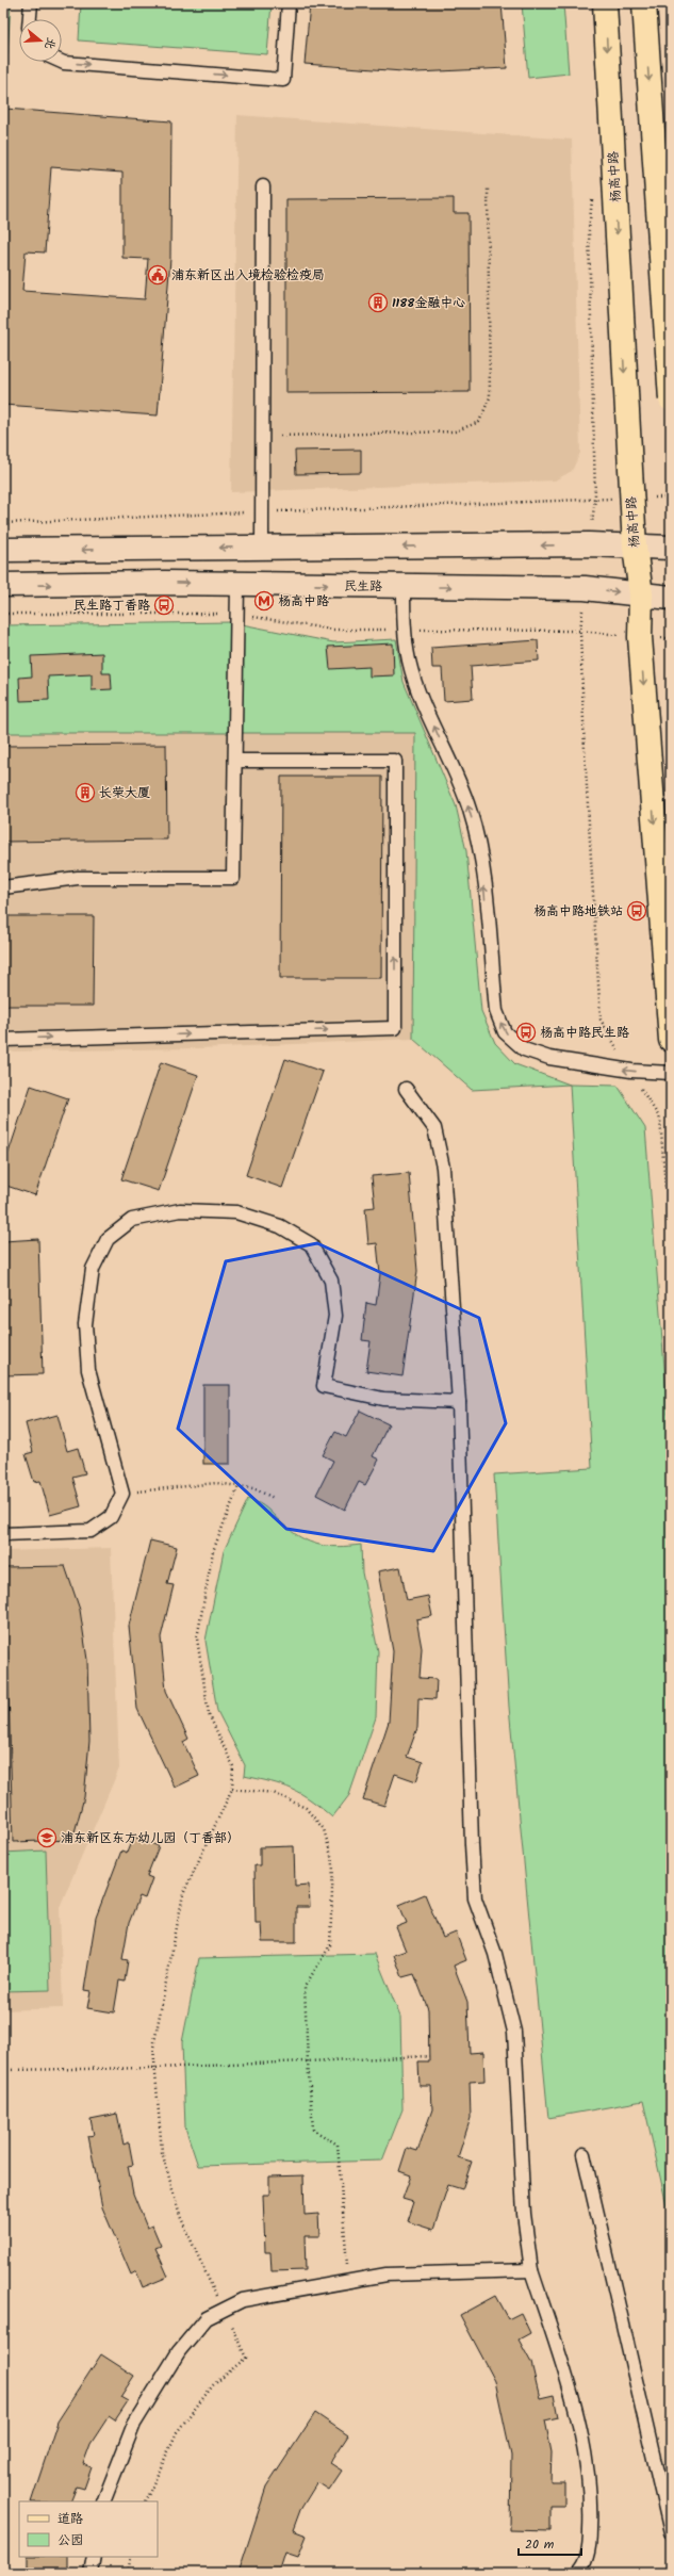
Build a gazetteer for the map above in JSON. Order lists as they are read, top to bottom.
{
  "streets": {
    "main road": ["杨高中路", "民生路"]
  },
  "crossings": [
    ["杨高中路", "民生路"]
  ],
  "places": {
    "public building": ["浦东新区出入境检验检疫局"],
    "building": ["1188金融中心", "长荣大厦"],
    "metro station": ["杨高中路"],
    "bus stop": ["民生路丁香路", "杨高中路地铁站", "杨高中路民生路"],
    "school or university": ["浦东新区东方幼儿园（丁香部）"]
  },
  "legend": ["道路", "公园"],
  "scale_bar": "20 m",
  "north": "right"
}
